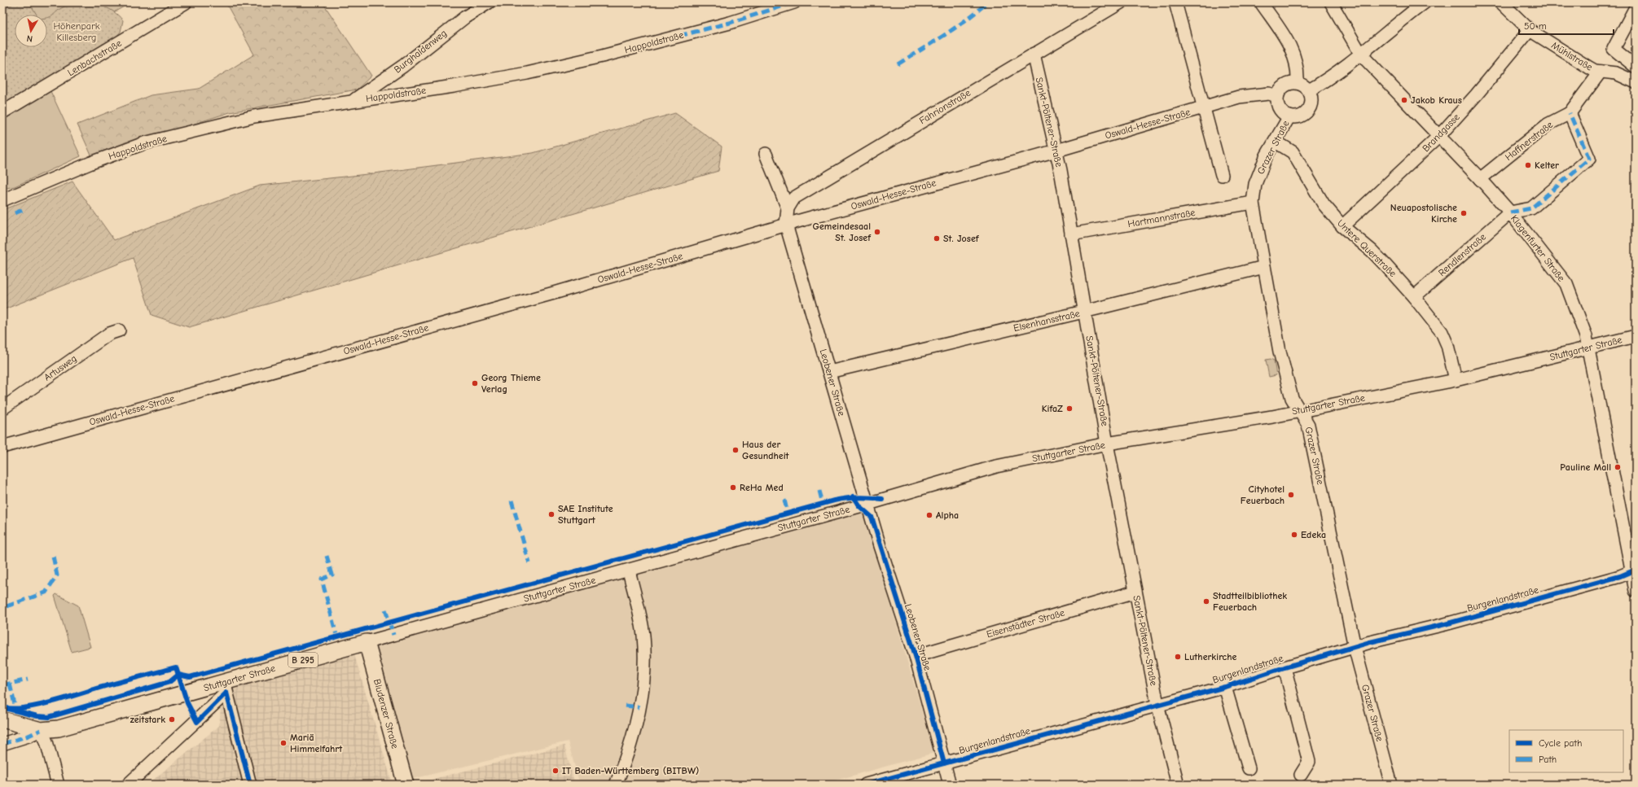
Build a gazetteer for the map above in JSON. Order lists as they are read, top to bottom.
{
  "streets": {
    "main road": ["Stuttgarter Straße", "B 295", "Bludenzer Straße"],
    "street": [
      "Happoldstraße",
      "Burghaldenweg",
      "Mühlstraße",
      "Lenbachstraße",
      "Fahrionstraße",
      "Sankt-Pöltener-Straße",
      "Oswald-Hesse-Straße",
      "Brandgasse",
      "Haffnerstraße",
      "Grazer Straße",
      "Hartmannstraße",
      "Untere Querstraße",
      "Klagenfurter Straße",
      "Rendlenstraße",
      "Elsenhansstraße",
      "Artusweg",
      "Leobener Straße",
      "Burgenlandstraße",
      "Eisenstädter Straße"
    ]
  },
  "crossings": [
    ["Happoldstraße", "Burghaldenweg"],
    ["Mühlstraße", "Brandgasse"],
    ["Mühlstraße", "Haffnerstraße"],
    ["Fahrionstraße", "Sankt-Pöltener-Straße"],
    ["Fahrionstraße", "Oswald-Hesse-Straße"],
    ["Fahrionstraße", "Leobener Straße"],
    ["Sankt-Pöltener-Straße", "Oswald-Hesse-Straße"],
    ["Sankt-Pöltener-Straße", "Hartmannstraße"],
    ["Sankt-Pöltener-Straße", "Elsenhansstraße"],
    ["Sankt-Pöltener-Straße", "Stuttgarter Straße"],
    ["Sankt-Pöltener-Straße", "Burgenlandstraße"],
    ["Sankt-Pöltener-Straße", "Eisenstädter Straße"],
    ["Oswald-Hesse-Straße", "Grazer Straße"],
    ["Oswald-Hesse-Straße", "Leobener Straße"],
    ["Brandgasse", "Untere Querstraße"],
    ["Brandgasse", "Klagenfurter Straße"],
    ["Haffnerstraße", "Klagenfurter Straße"],
    ["Grazer Straße", "Hartmannstraße"],
    ["Grazer Straße", "Untere Querstraße"],
    ["Grazer Straße", "Elsenhansstraße"],
    ["Grazer Straße", "Stuttgarter Straße"],
    ["Grazer Straße", "Burgenlandstraße"],
    ["Untere Querstraße", "Rendlenstraße"],
    ["Untere Querstraße", "Stuttgarter Straße"],
    ["Klagenfurter Straße", "Rendlenstraße"],
    ["Klagenfurter Straße", "Stuttgarter Straße"],
    ["Klagenfurter Straße", "Burgenlandstraße"],
    ["Elsenhansstraße", "Leobener Straße"],
    ["Stuttgarter Straße", "Leobener Straße"],
    ["Stuttgarter Straße", "B 295"],
    ["Stuttgarter Straße", "Bludenzer Straße"],
    ["Leobener Straße", "Burgenlandstraße"],
    ["Leobener Straße", "Eisenstädter Straße"]
  ],
  "parks": ["Höhenpark Killesberg"],
  "places": [
    "Jakob Kraus",
    "Kelter",
    "Neuapostolische Kirche",
    "Gemeindesaal St. Josef",
    "St. Josef",
    "Georg Thieme Verlag",
    "KifaZ",
    "Haus der Gesundheit",
    "Pauline Mall",
    "ReHa Med",
    "Cityhotel Feuerbach",
    "SAE Institute Stuttgart",
    "Alpha",
    "Edeka",
    "Stadtteilbibliothek Feuerbach",
    "Lutherkirche",
    "zeitstark",
    "Mariä Himmelfahrt",
    "IT Baden-Württemberg (BITBW)"
  ],
  "legend": ["Cycle path", "Path"],
  "scale_bar": "50 m",
  "north": "bottom"
}
